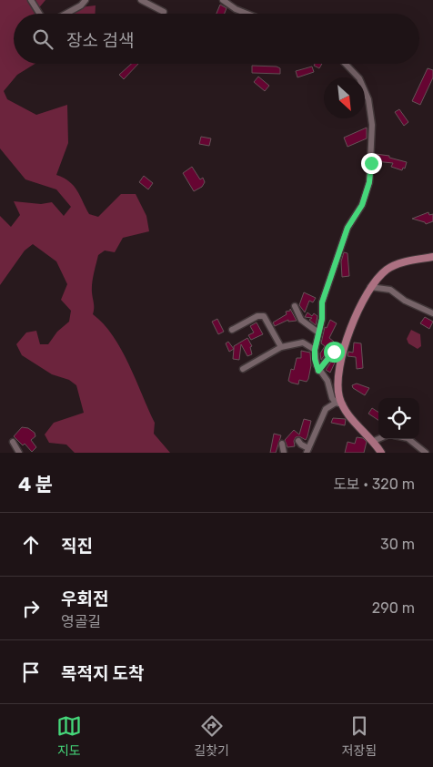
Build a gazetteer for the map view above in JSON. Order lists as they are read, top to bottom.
{
  "north": "bottom right",
  "page": {
    "search": "장소 검색",
    "heading": ["4 분", "도보 · 320 m"],
    "list": [
      ["직진", "30 m"],
      ["우회전", "영골길", "290 m"],
      "목적지 도착"
    ],
    "nav": ["지도", "길찾기", "저장됨"]
  }
}
